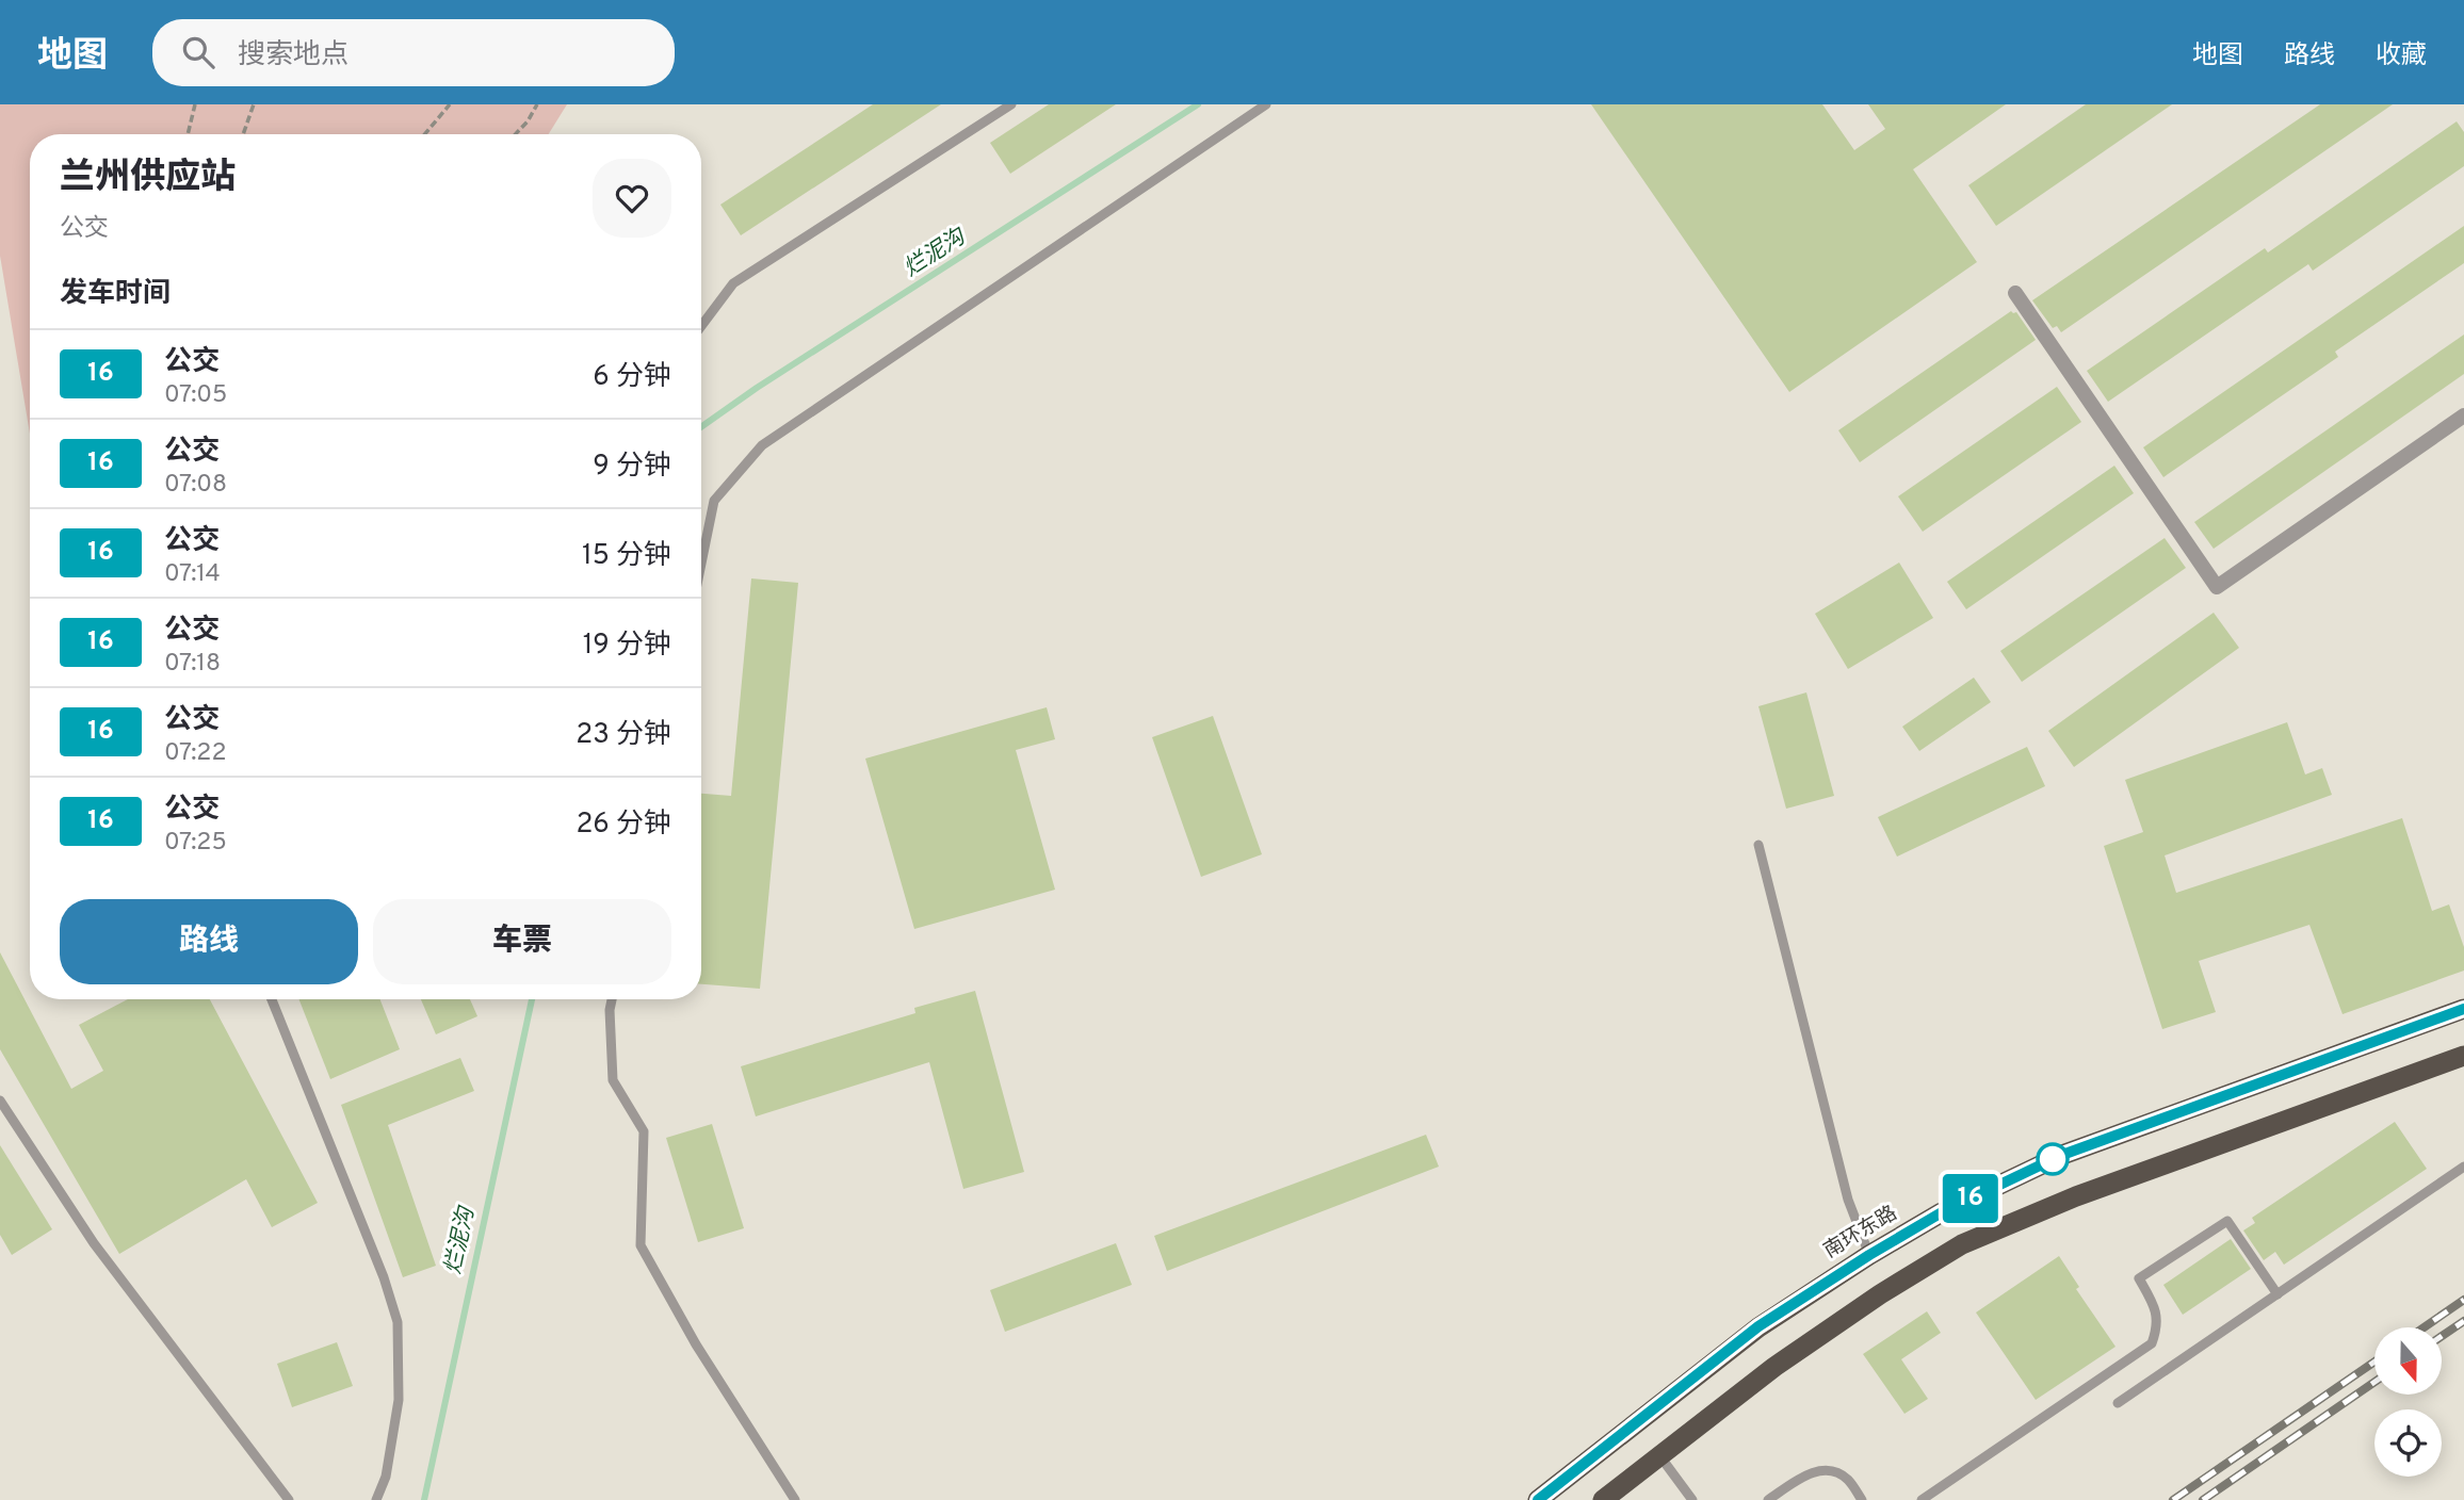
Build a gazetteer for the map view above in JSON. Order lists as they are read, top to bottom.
{
  "streets": {
    "highway": ["南环东路"]
  },
  "water": ["烂泥沟"],
  "lines": ["bus line 16"],
  "north": "bottom",
  "page": {
    "header": "地图",
    "search": "搜索地点",
    "nav": ["地图", "路线", "收藏"],
    "on_map": "16",
    "heading": [
      ["兰州供应站", "公交"],
      "发车时间"
    ],
    "list": [
      {
        "mark": "16",
        "name": "公交",
        "note": "07:05",
        "value": "6 分钟"
      },
      {
        "mark": "16",
        "name": "公交",
        "note": "07:08",
        "value": "9 分钟"
      },
      {
        "mark": "16",
        "name": "公交",
        "note": "07:14",
        "value": "15 分钟"
      },
      {
        "mark": "16",
        "name": "公交",
        "note": "07:18",
        "value": "19 分钟"
      },
      {
        "mark": "16",
        "name": "公交",
        "note": "07:22",
        "value": "23 分钟"
      },
      {
        "mark": "16",
        "name": "公交",
        "note": "07:25",
        "value": "26 分钟"
      }
    ],
    "buttons": ["路线", "车票"]
  }
}
